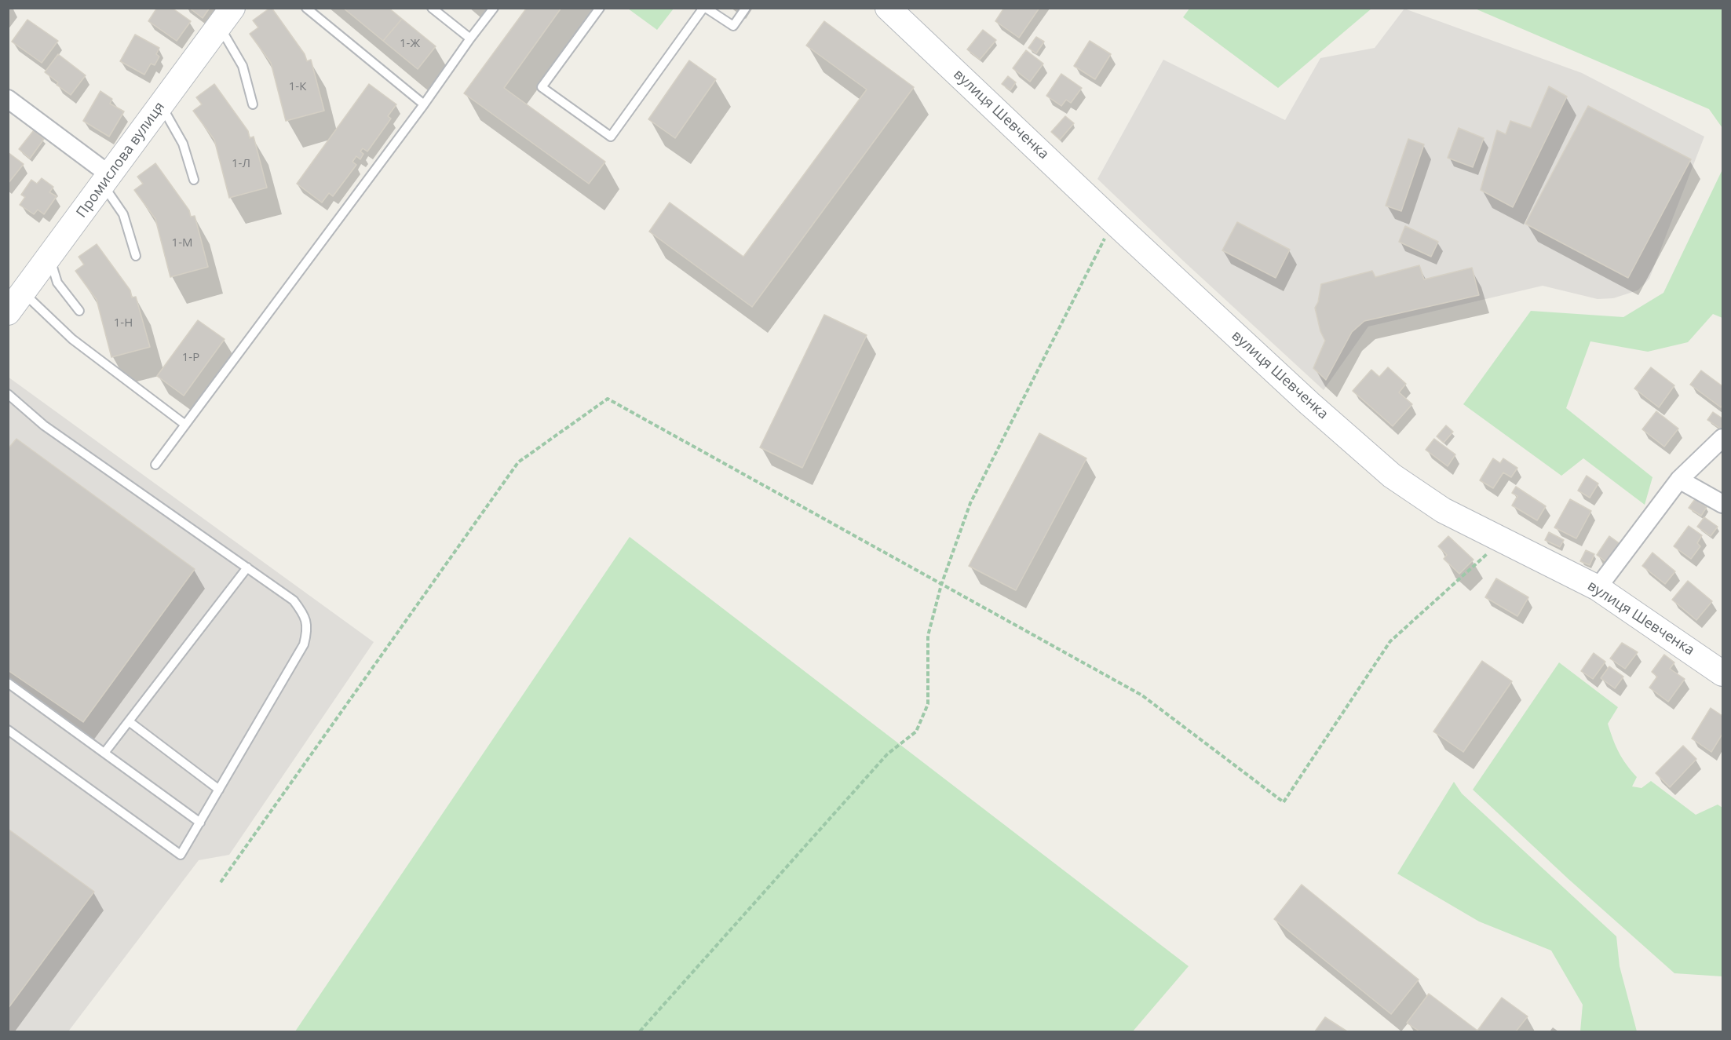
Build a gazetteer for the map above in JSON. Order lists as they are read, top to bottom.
{
  "streets": {
    "street": ["вулиця Шевченка", "Промислова вулиця"]
  },
  "house_numbers": [
    "1-Ж",
    "1-К",
    "1-Л",
    "1-М",
    "1-Н",
    "1-Р"
  ]
}
